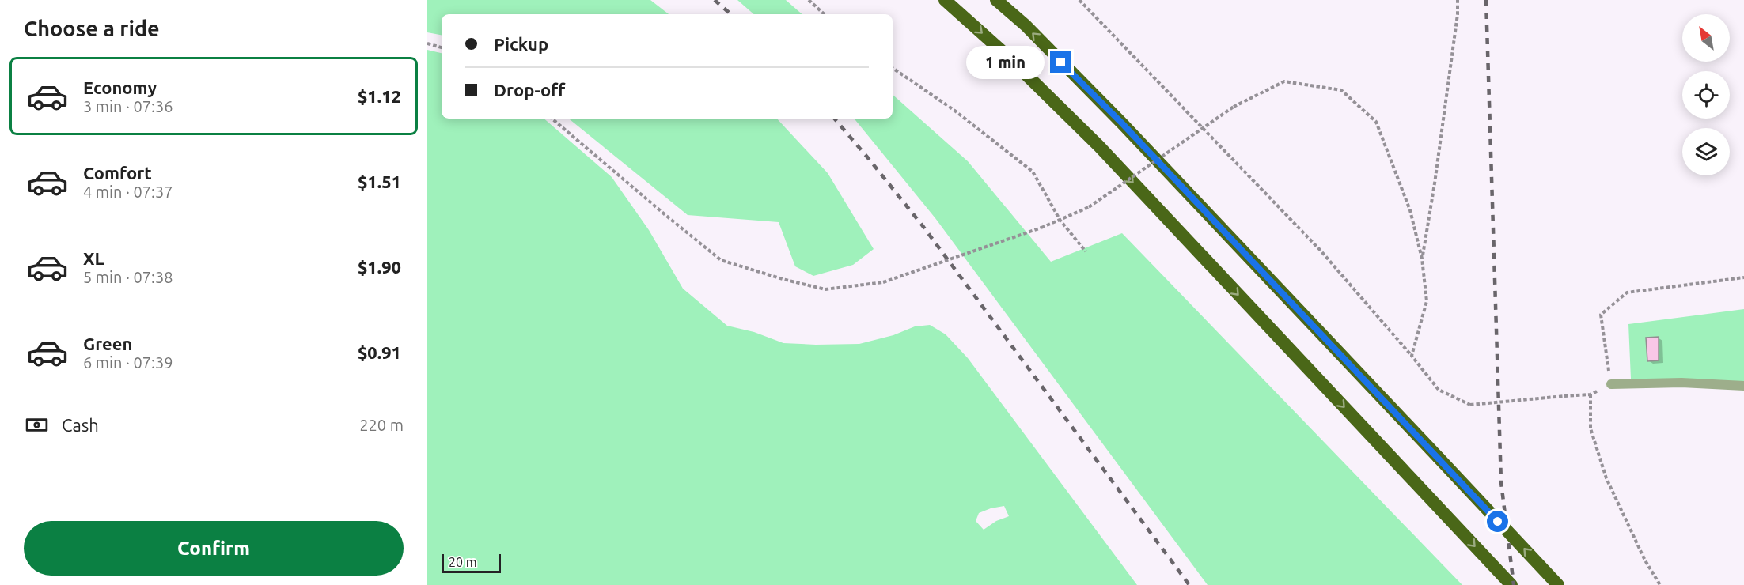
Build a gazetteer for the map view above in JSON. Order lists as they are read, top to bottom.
{
  "scale_bar": "20 m",
  "north": "top left",
  "page": {
    "heading": "Choose a ride",
    "banner": ["Pickup", "Drop-off"],
    "bubble": "1 min",
    "list": [
      {
        "name": "Economy",
        "note": "3 min · 07:36",
        "value": "$1.12"
      },
      {
        "name": "Comfort",
        "note": "4 min · 07:37",
        "value": "$1.51"
      },
      {
        "name": "XL",
        "note": "5 min · 07:38",
        "value": "$1.90"
      },
      {
        "name": "Green",
        "note": "6 min · 07:39",
        "value": "$0.91"
      }
    ],
    "pay": ["Cash", "220 m"],
    "buttons": "Confirm",
    "scale": "20 m"
  }
}
